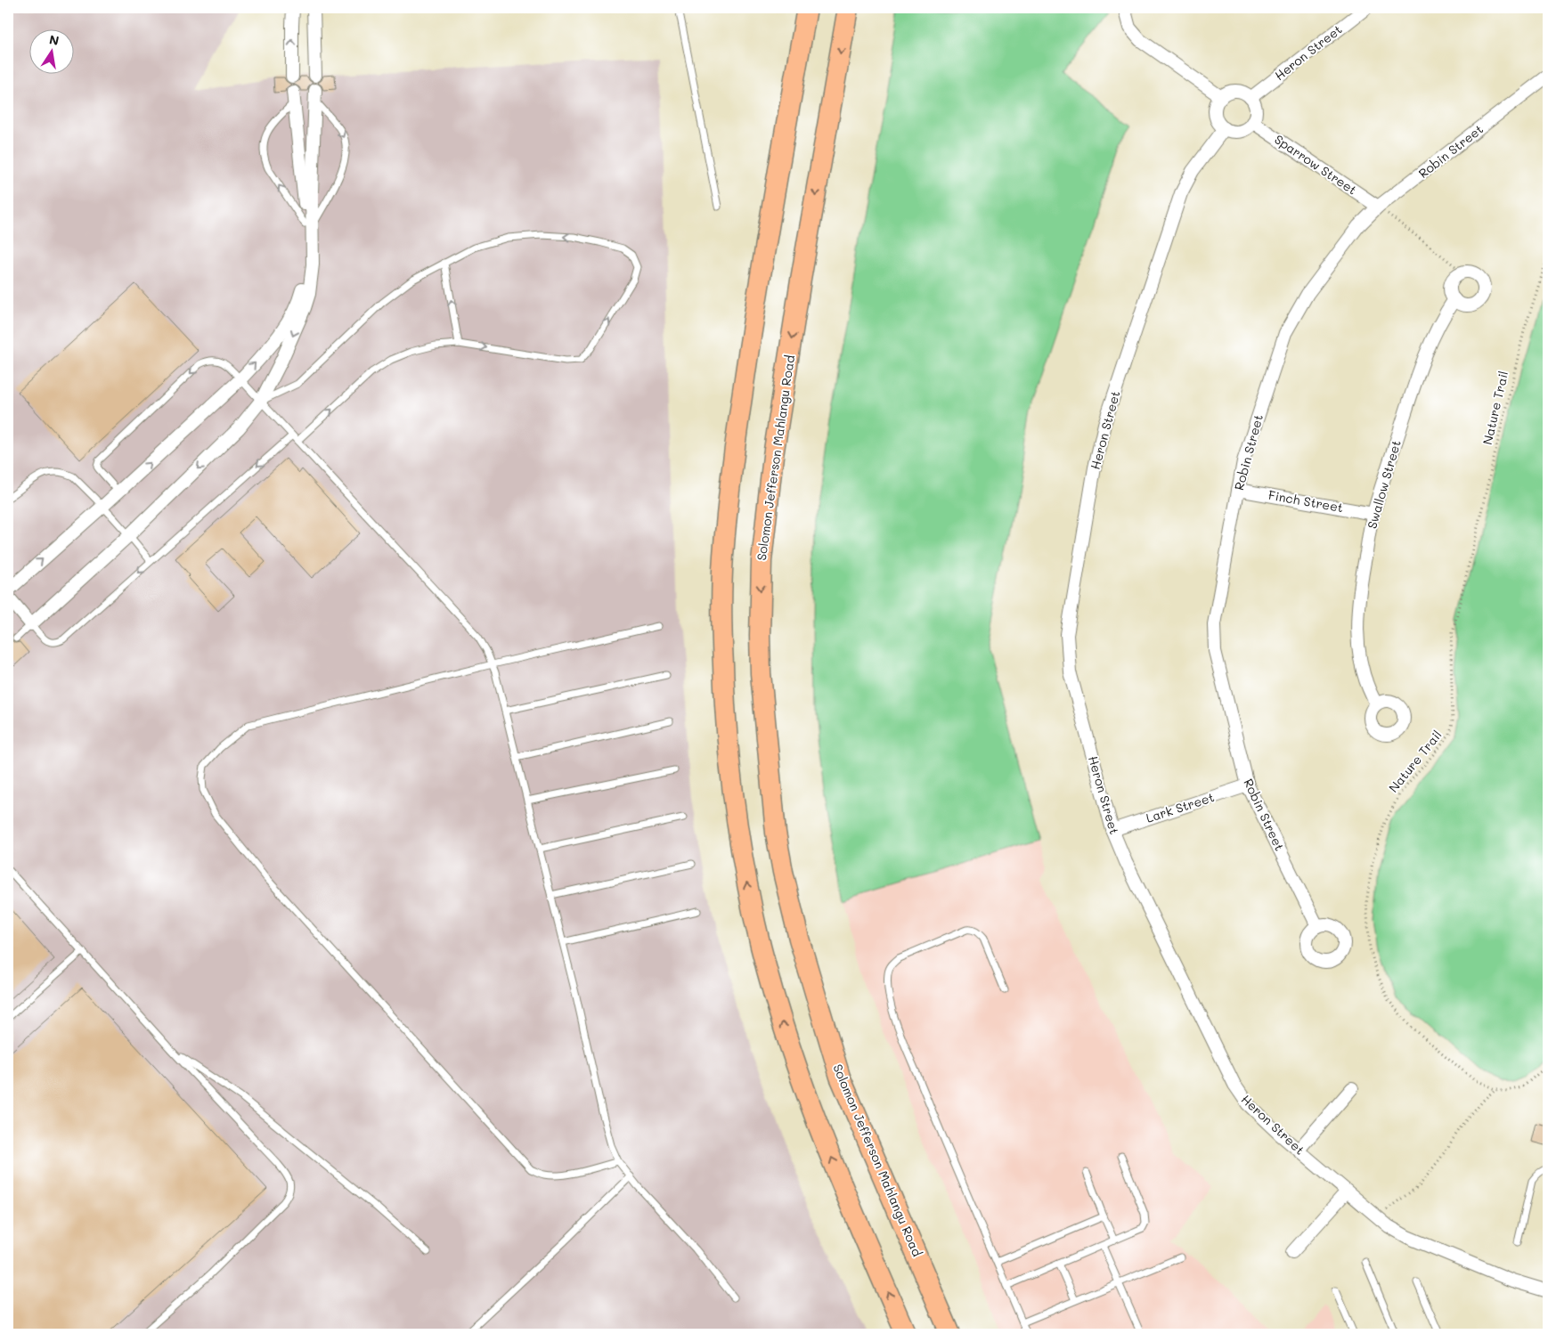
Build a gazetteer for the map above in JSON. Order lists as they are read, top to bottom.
{
  "streets": {
    "main road": ["Solomon Jefferson Mahlangu Road"],
    "street": [
      "Heron Street",
      "Robin Street",
      "Sparrow Street",
      "Swallow Street",
      "Finch Street",
      "Lark Street"
    ],
    "path": ["Nature Trail"]
  },
  "crossings": [
    ["Heron Street", "Sparrow Street"],
    ["Heron Street", "Lark Street"],
    ["Robin Street", "Sparrow Street"],
    ["Robin Street", "Finch Street"],
    ["Robin Street", "Lark Street"],
    ["Swallow Street", "Finch Street"]
  ],
  "north": "top"
}
